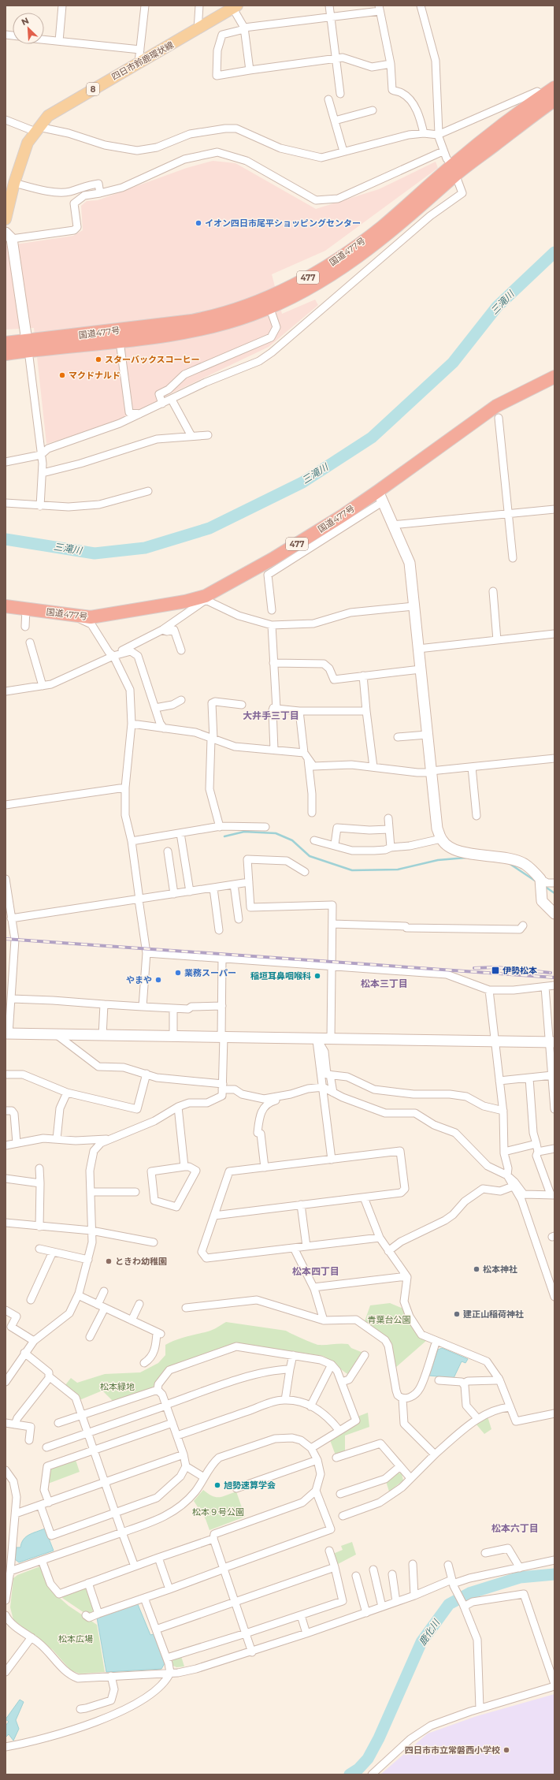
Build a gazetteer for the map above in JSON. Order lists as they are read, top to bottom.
{
  "streets": {
    "highway": ["国道477号", "477"],
    "main road": ["四日市鈴鹿環状線", "8"]
  },
  "districts": [
    "大井手三丁目",
    "松本三丁目",
    "松本四丁目",
    "松本六丁目"
  ],
  "water": ["三滝川", "鹿化川"],
  "parks": [
    "青葉台公園",
    "松本緑地",
    "松本９号公園",
    "松本広場"
  ],
  "places": {
    "other": [
      "イオン四日市尾平ショッピングセンター",
      "スターバックスコーヒー",
      "マクドナルド",
      "業務スーパー",
      "稲垣耳鼻咽喉科",
      "やまや",
      "ときわ幼稚園",
      "松本神社",
      "建正山稲荷神社",
      "旭勢速算学会",
      "四日市市立常磐西小学校"
    ],
    "transit": ["伊勢松本"]
  },
  "north": "top left"
}
